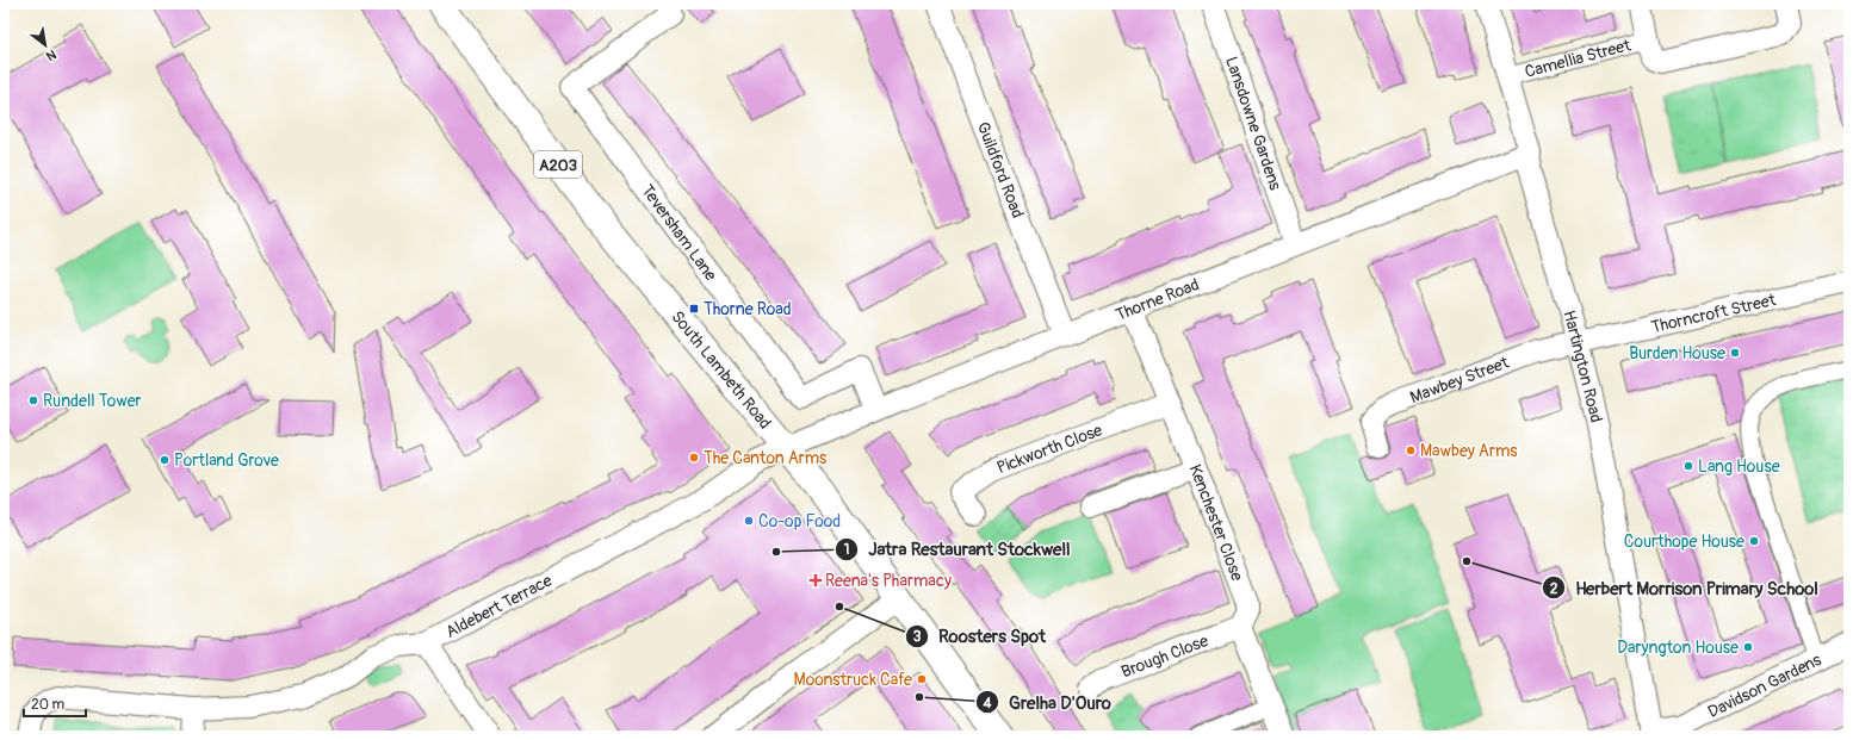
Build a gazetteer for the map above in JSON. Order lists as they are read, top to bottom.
{
  "streets": {
    "highway": ["A203", "South Lambeth Road"],
    "street": [
      "Camellia Street",
      "Lansdowne Gardens",
      "Guildford Road",
      "Teversham Lane",
      "Thorne Road",
      "Thorncroft Street",
      "Hartington Road",
      "Mawbey Street",
      "Pickworth Close",
      "Kenchester Close",
      "Aldebert Terrace",
      "Brough Close",
      "Davidson Gardens"
    ]
  },
  "crossings": [
    ["Camellia Street", "Hartington Road"],
    ["Lansdowne Gardens", "Thorne Road"],
    ["Guildford Road", "Thorne Road"],
    ["Teversham Lane", "Thorne Road"],
    ["Thorne Road", "Hartington Road"],
    ["Thorne Road", "South Lambeth Road"],
    ["Thorne Road", "Kenchester Close"],
    ["Thorne Road", "Aldebert Terrace"],
    ["Thorncroft Street", "Hartington Road"],
    ["Thorncroft Street", "Mawbey Street"],
    ["Hartington Road", "Mawbey Street"],
    ["Hartington Road", "Davidson Gardens"],
    ["South Lambeth Road", "Aldebert Terrace"],
    ["Pickworth Close", "Kenchester Close"],
    ["Kenchester Close", "Brough Close"]
  ],
  "places": {
    "transit": ["Thorne Road"],
    "other": [
      "Burden House",
      "Rundell Tower",
      "Mawbey Arms",
      "The Canton Arms",
      "Portland Grove",
      "Lang House",
      "Co-op Food",
      "Courthope House",
      "Jatra Restaurant Stockwell",
      "Herbert Morrison Primary School",
      "Roosters Spot",
      "Daryngton House",
      "Moonstruck Cafe",
      "Grelha D'Ouro"
    ],
    "health": ["Reena's Pharmacy"]
  },
  "scale_bar": "20 m",
  "north": "bottom right"
}
